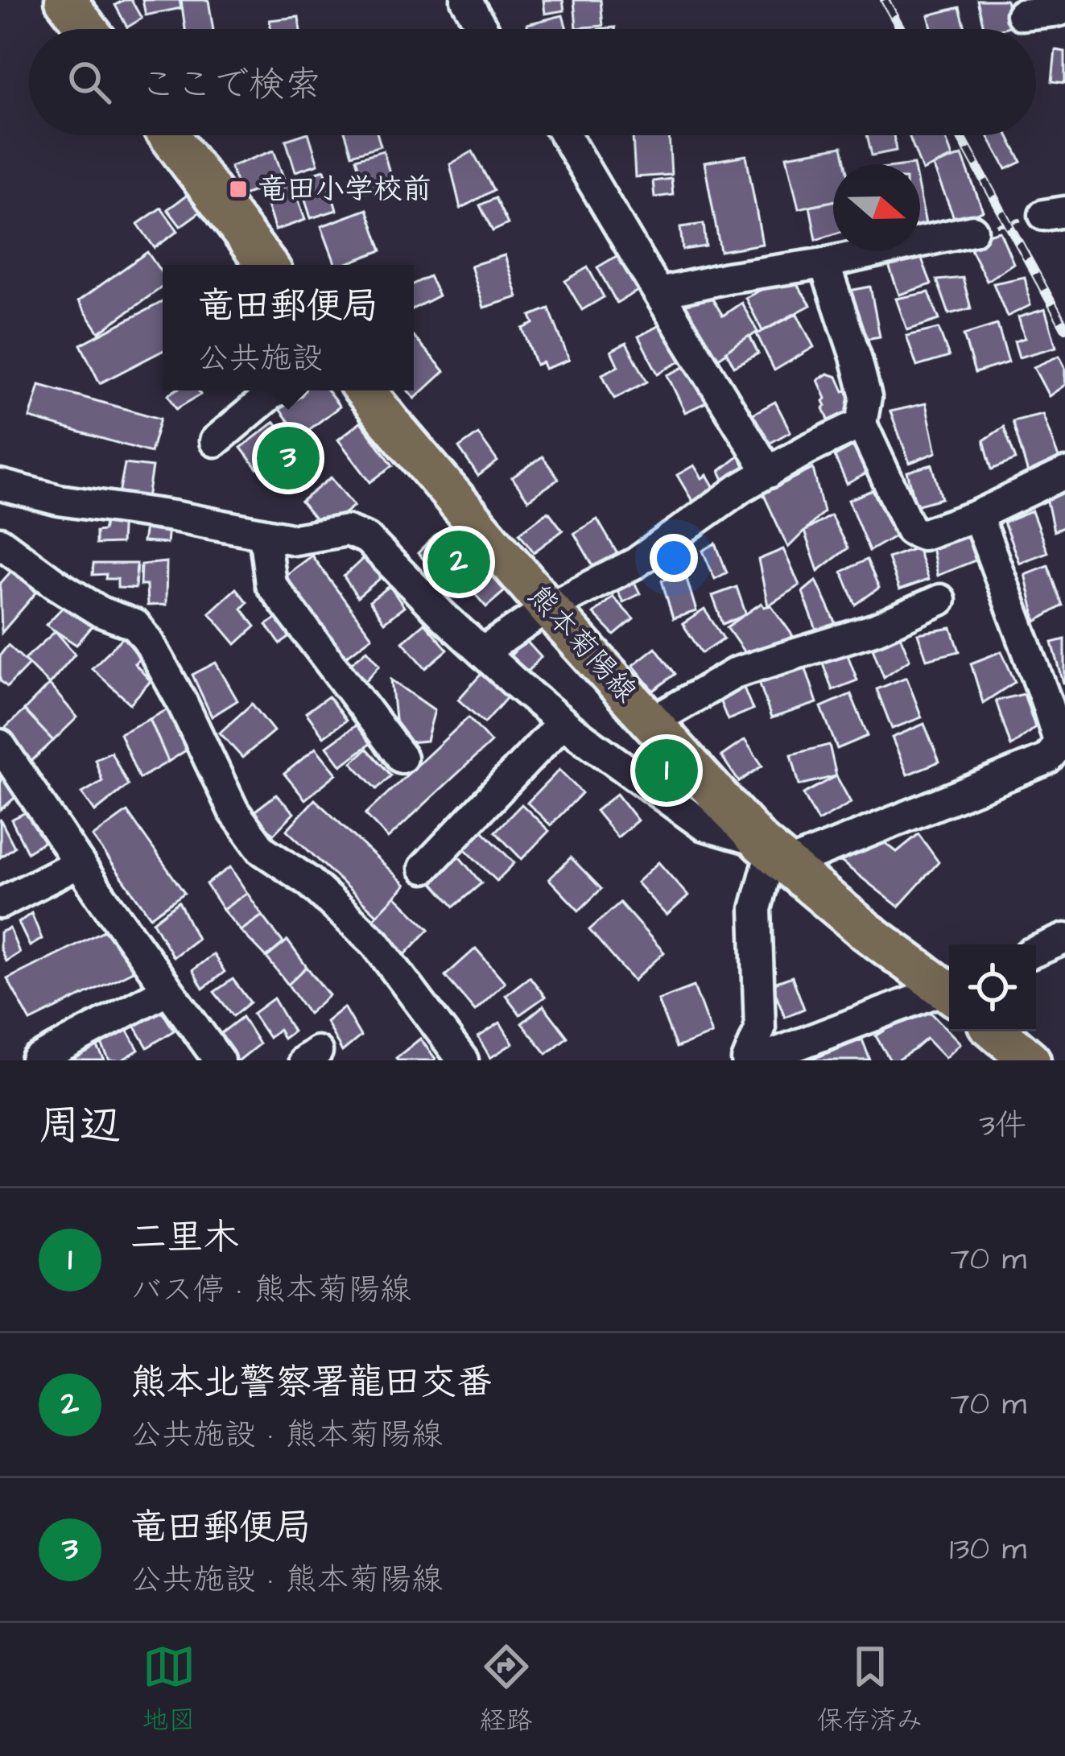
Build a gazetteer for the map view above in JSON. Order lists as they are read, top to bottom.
{
  "streets": {
    "main road": ["熊本菊陽線"]
  },
  "places": {
    "transit": ["竜田小学校前"]
  },
  "north": "right",
  "page": {
    "search": "ここで検索",
    "popup": ["竜田郵便局", "公共施設"],
    "pins": ["3", "2", "1"],
    "heading": ["周辺", "3件"],
    "list": [
      {
        "mark": "1",
        "name": "二里木",
        "note": "バス停 · 熊本菊陽線",
        "value": "70 m"
      },
      {
        "mark": "2",
        "name": "熊本北警察署龍田交番",
        "note": "公共施設 · 熊本菊陽線",
        "value": "70 m"
      },
      {
        "mark": "3",
        "name": "竜田郵便局",
        "note": "公共施設 · 熊本菊陽線",
        "value": "130 m"
      }
    ],
    "nav": ["地図", "経路", "保存済み"]
  }
}
